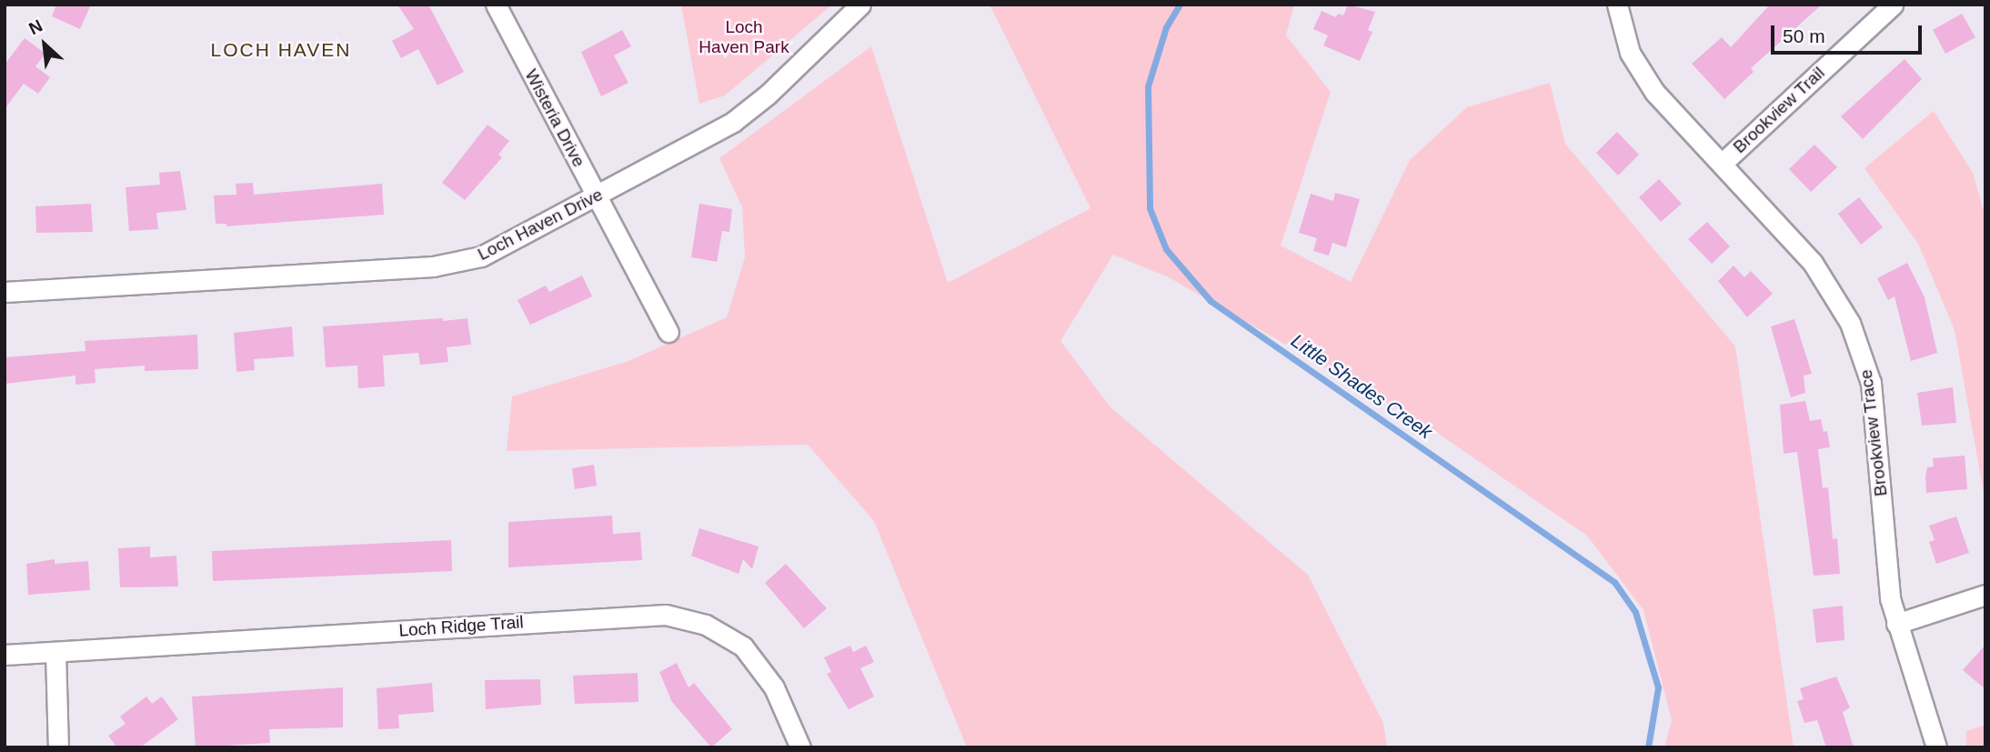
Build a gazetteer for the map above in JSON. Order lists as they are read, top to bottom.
{
  "streets": {
    "street": [
      "Brookview Trail",
      "Wisteria Drive",
      "Loch Haven Drive",
      "Brookview Trace",
      "Loch Ridge Trail"
    ]
  },
  "crossings": [
    ["Brookview Trail", "Brookview Trace"],
    ["Wisteria Drive", "Loch Haven Drive"]
  ],
  "districts": ["LOCH HAVEN"],
  "water": ["Little Shades Creek"],
  "parks": ["Loch Haven Park"],
  "scale_bar": "50 m",
  "north": "top left"
}
